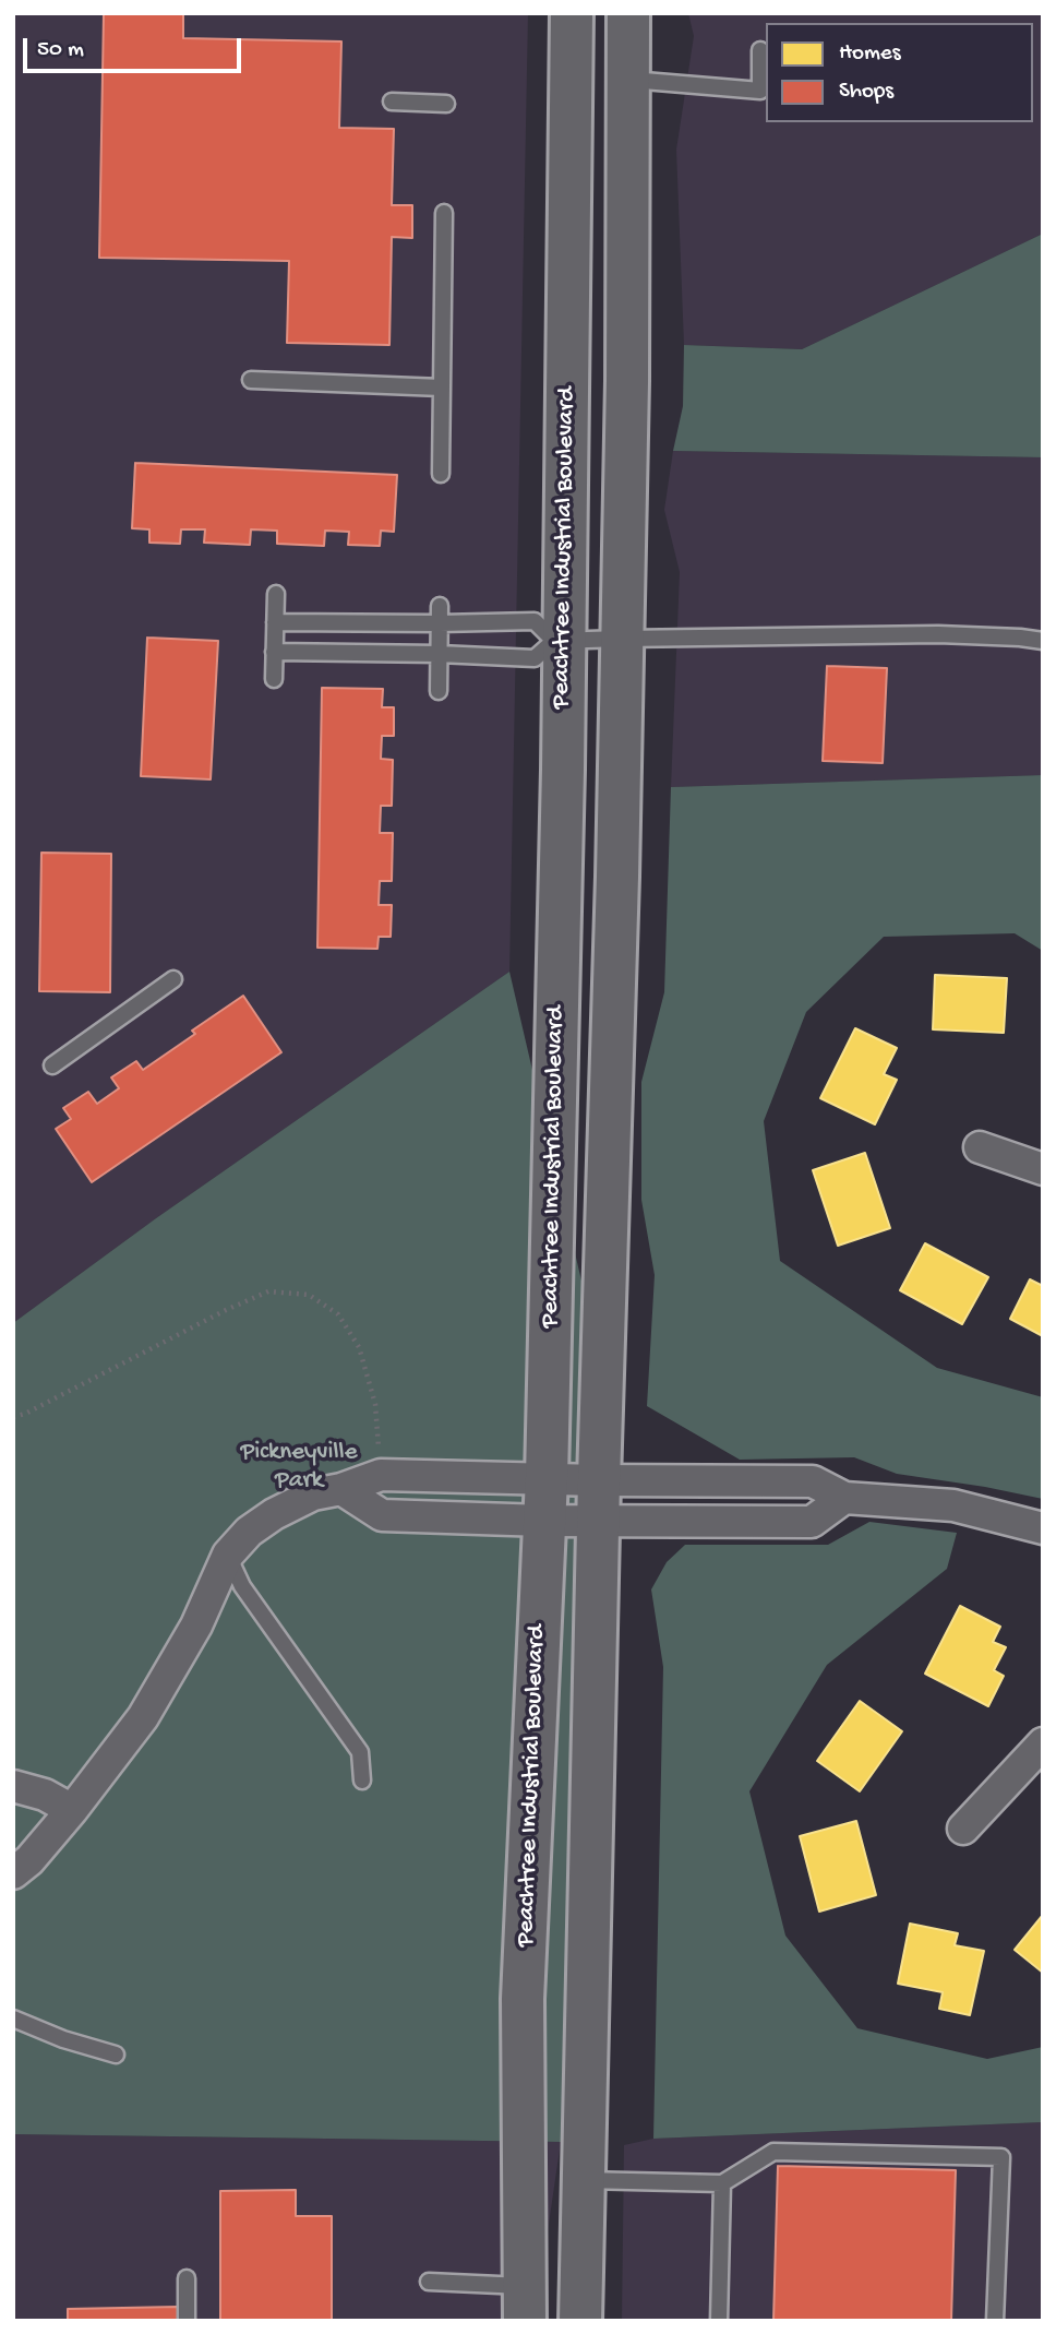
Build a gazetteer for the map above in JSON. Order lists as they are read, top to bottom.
{
  "streets": {
    "highway": ["Peachtree Industrial Boulevard"]
  },
  "parks": ["Pickneyville Park"],
  "legend": ["Homes", "Shops"],
  "scale_bar": "50 m"
}
